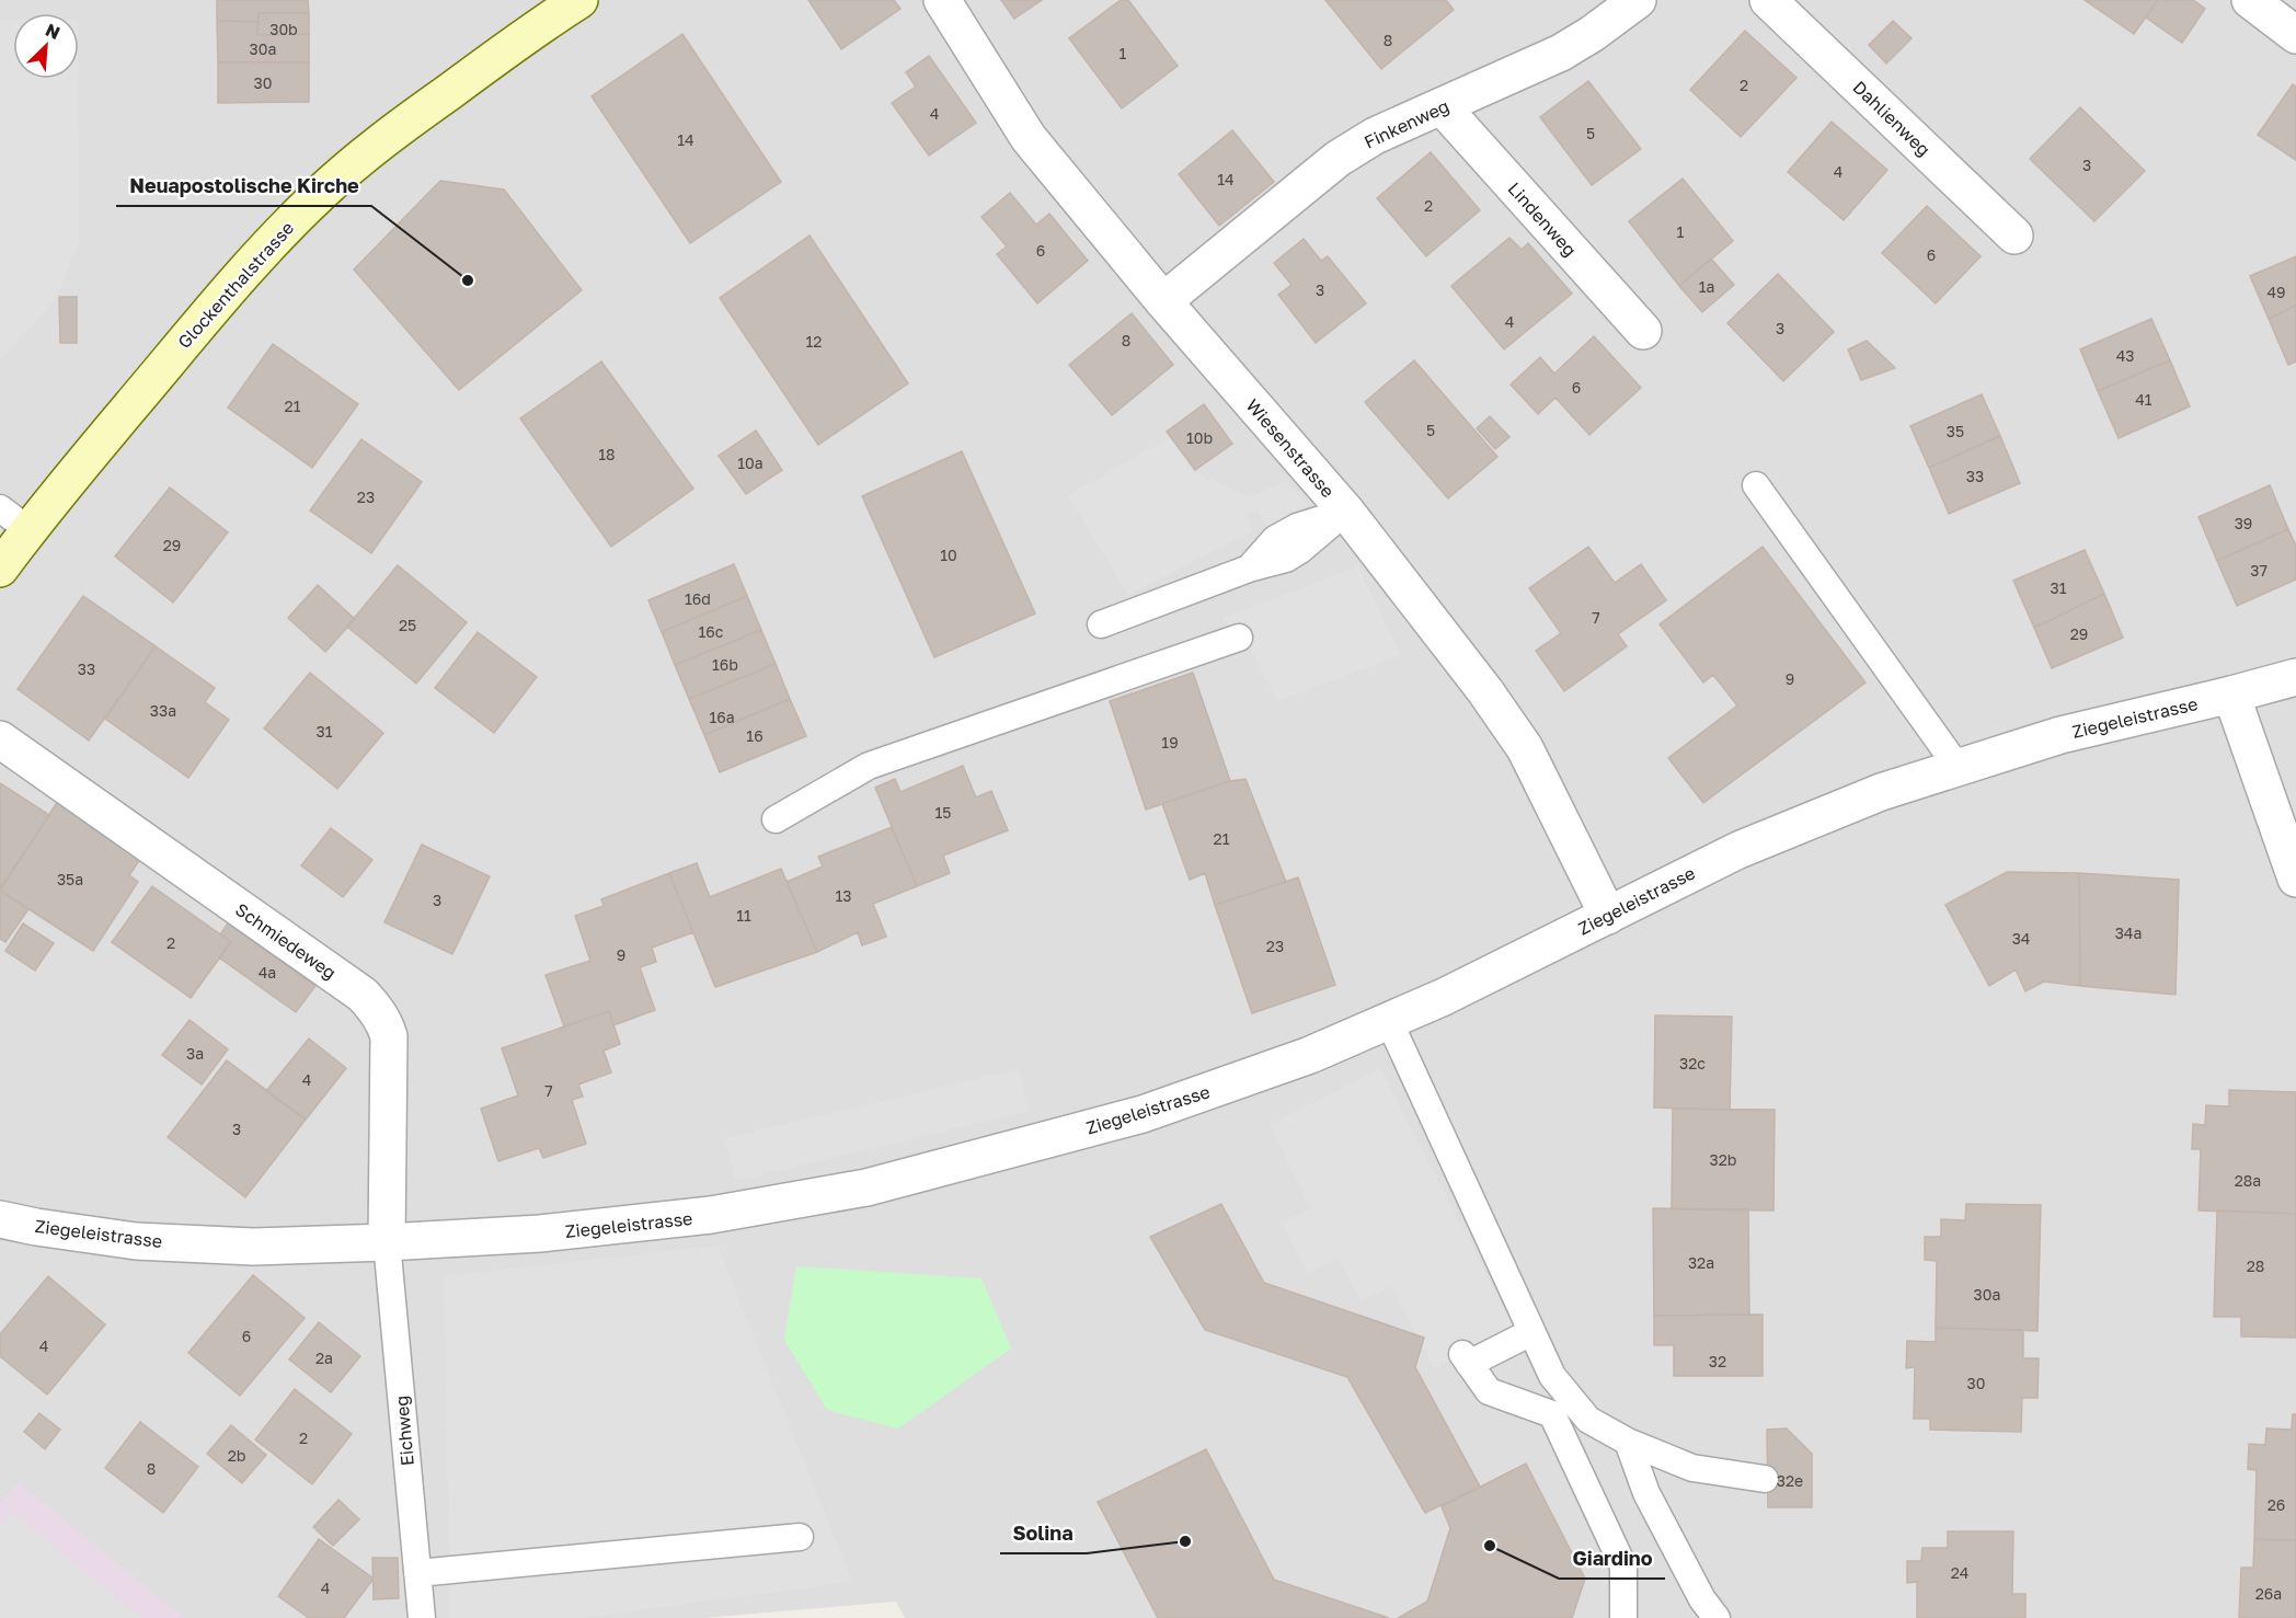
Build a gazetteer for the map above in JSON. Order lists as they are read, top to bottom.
{
  "streets": {
    "main road": ["Glockenthalstrasse"],
    "street": [
      "Dahlienweg",
      "Finkenweg",
      "Lindenweg",
      "Wiesenstrasse",
      "Ziegeleistrasse",
      "Schmiedeweg"
    ],
    "lane": ["Eichweg"]
  },
  "crossings": [
    ["Finkenweg", "Lindenweg"],
    ["Finkenweg", "Wiesenstrasse"],
    ["Wiesenstrasse", "Ziegeleistrasse"],
    ["Ziegeleistrasse", "Schmiedeweg"],
    ["Ziegeleistrasse", "Eichweg"],
    ["Schmiedeweg", "Eichweg"]
  ],
  "places": ["Neuapostolische Kirche", "Solina", "Giardino"],
  "house_numbers": [
    "30b",
    "8",
    "30a",
    "1",
    "30",
    "2",
    "4",
    "5",
    "14",
    "3",
    "4",
    "14",
    "2",
    "1",
    "6",
    "6",
    "1a",
    "3",
    "49",
    "4",
    "3",
    "8",
    "12",
    "43",
    "6",
    "41",
    "21",
    "5",
    "35",
    "10b",
    "18",
    "10a",
    "33",
    "23",
    "39",
    "29",
    "10",
    "37",
    "31",
    "16d",
    "7",
    "25",
    "16c",
    "29",
    "16b",
    "33",
    "9",
    "33a",
    "16a",
    "31",
    "16",
    "19",
    "15",
    "21",
    "35a",
    "13",
    "3",
    "11",
    "34a",
    "34",
    "2",
    "23",
    "9",
    "4a",
    "3a",
    "32c",
    "4",
    "7",
    "3",
    "32b",
    "28a",
    "32a",
    "28",
    "30a",
    "6",
    "4",
    "2a",
    "32",
    "30",
    "2",
    "2b",
    "8",
    "32e",
    "26",
    "24",
    "4",
    "26a"
  ],
  "north": "top right"
}
